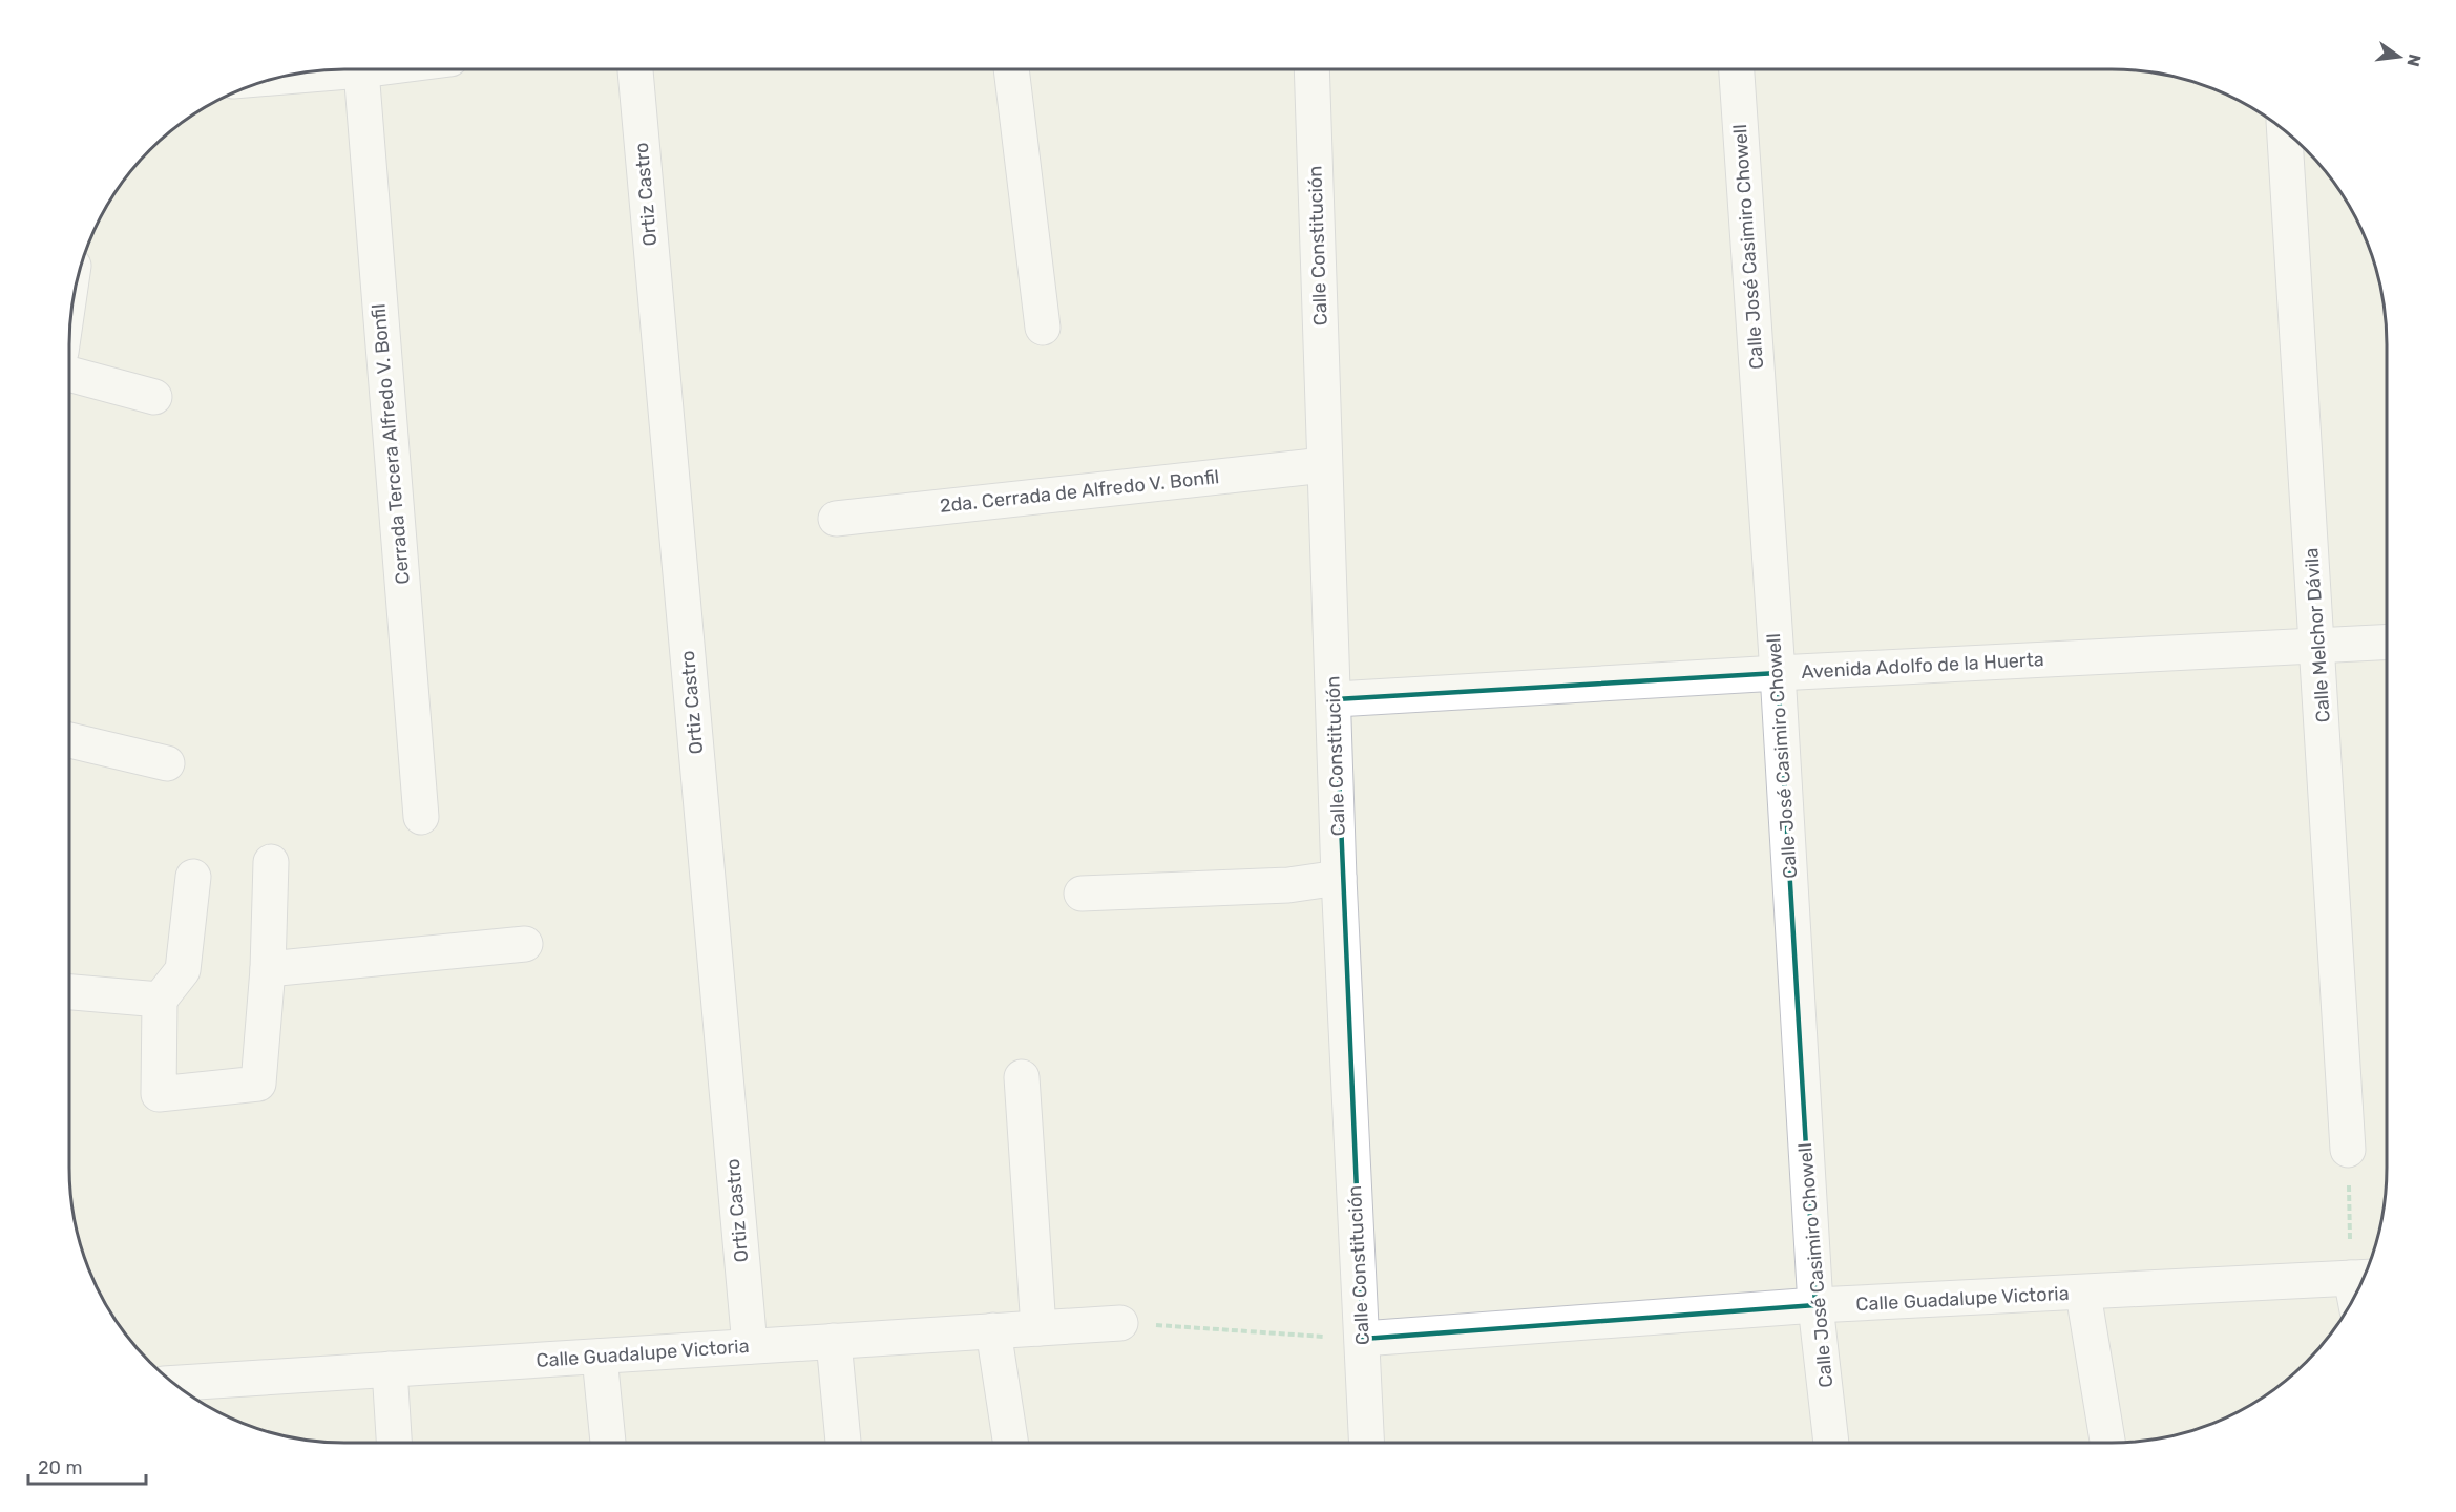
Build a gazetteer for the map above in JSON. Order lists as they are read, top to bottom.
{
  "streets": {
    "street": [
      "Ortiz Castro",
      "Calle Constitución",
      "Calle José Casimiro Chowell",
      "Cerrada Tercera Alfredo V. Bonfil",
      "2da. Cerrada de Alfredo V. Bonfil",
      "Calle Melchor Dávila",
      "Avenida Adolfo de la Huerta",
      "Calle Guadalupe Victoria"
    ]
  },
  "crossings": [
    ["Ortiz Castro", "Calle Guadalupe Victoria"],
    ["Calle Constitución", "2da. Cerrada de Alfredo V. Bonfil"],
    ["Calle Constitución", "Avenida Adolfo de la Huerta"],
    ["Calle Constitución", "Calle Guadalupe Victoria"],
    ["Calle José Casimiro Chowell", "Avenida Adolfo de la Huerta"],
    ["Calle José Casimiro Chowell", "Calle Guadalupe Victoria"],
    ["Calle Melchor Dávila", "Avenida Adolfo de la Huerta"]
  ],
  "scale_bar": "20 m",
  "north": "right"
}
